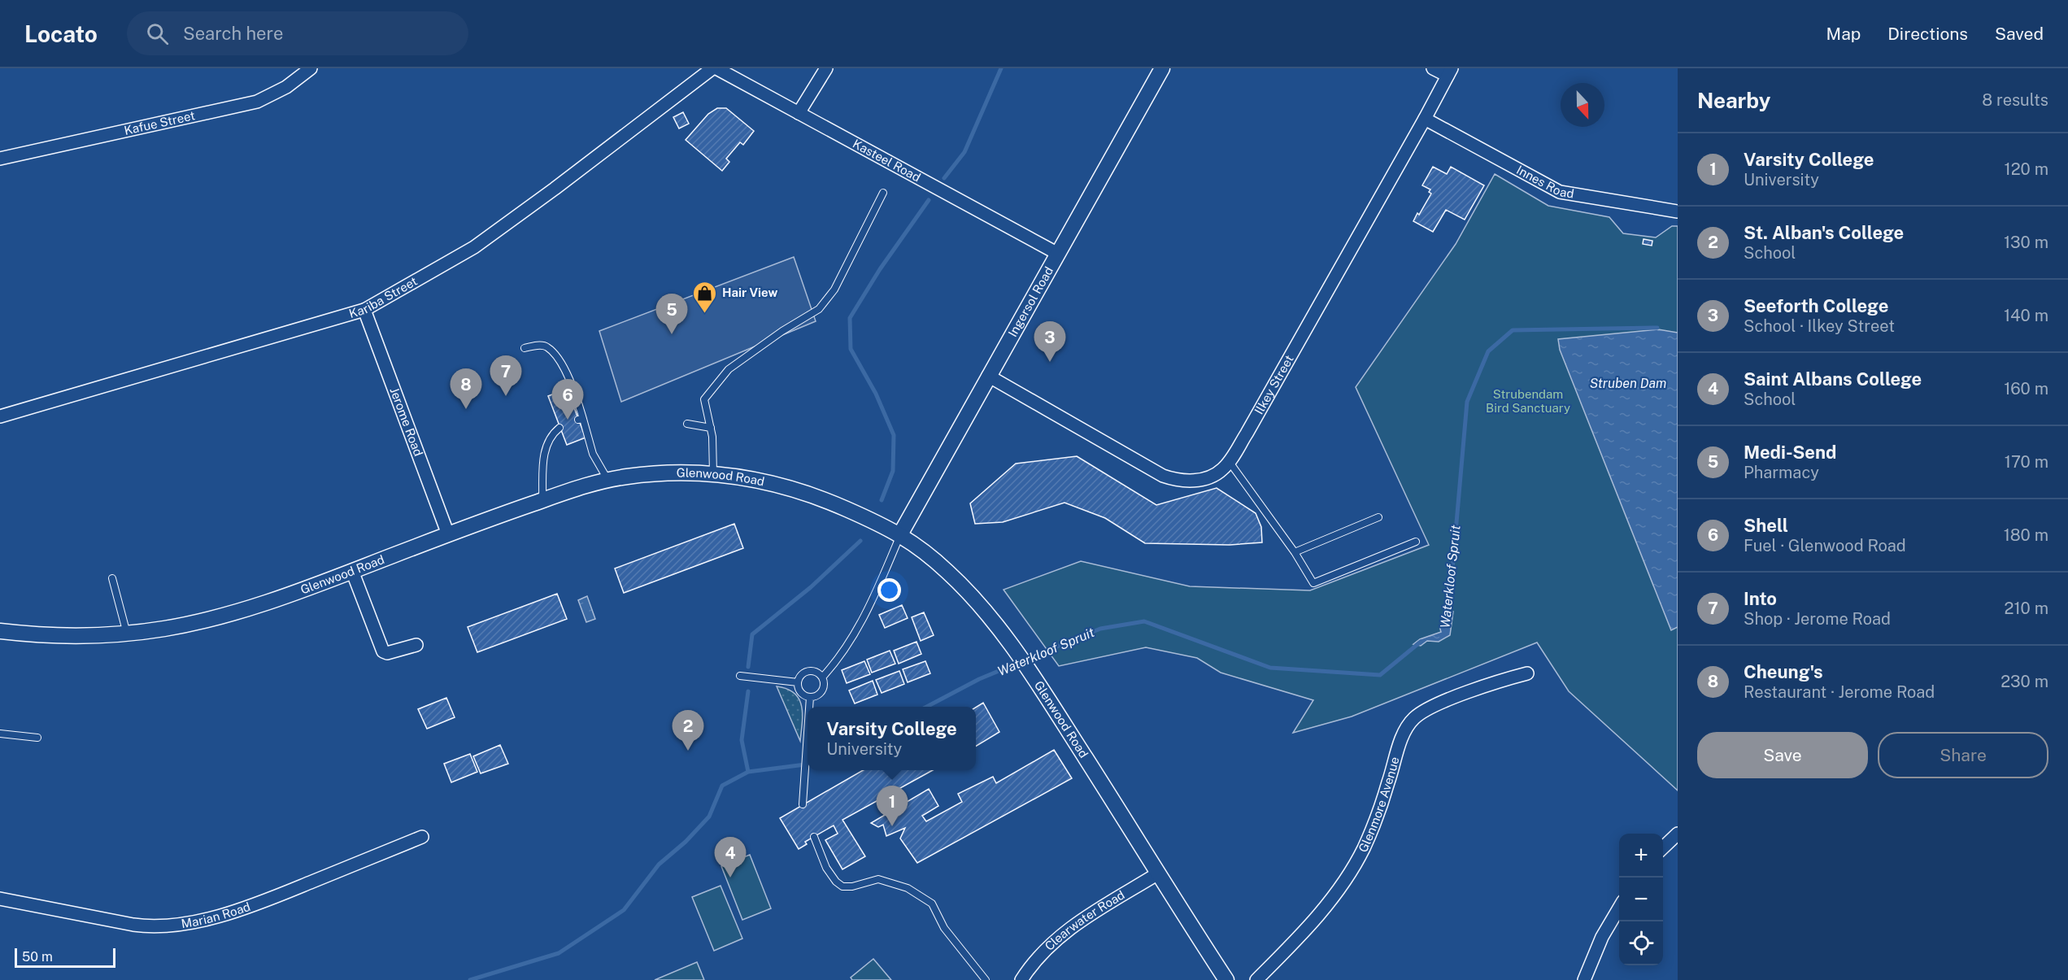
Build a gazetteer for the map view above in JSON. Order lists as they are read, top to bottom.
{
  "streets": {
    "street": [
      "Kafue Street",
      "Kasteel Road",
      "Innes Road",
      "Kariba Street",
      "Ingersol Road",
      "Ilkey Street",
      "Jerome Road",
      "Glenwood Road",
      "Glenmore Avenue",
      "Marian Road",
      "Clearwater Road"
    ]
  },
  "crossings": [
    ["Kasteel Road", "Ingersol Road"],
    ["Innes Road", "Ilkey Street"],
    ["Kariba Street", "Jerome Road"],
    ["Ingersol Road", "Ilkey Street"],
    ["Ingersol Road", "Glenwood Road"],
    ["Jerome Road", "Glenwood Road"],
    ["Glenwood Road", "Clearwater Road"]
  ],
  "water": ["Struben Dam", "Waterkloof Spruit"],
  "parks": ["Strubendam Bird Sanctuary"],
  "places": {
    "shop": ["Hair View"]
  },
  "scale_bar": "50 m",
  "north": "bottom",
  "page": {
    "header": "Locato",
    "search": "Search here",
    "nav": ["Map", "Directions", "Saved"],
    "heading": ["Nearby", "8 results"],
    "list": [
      {
        "mark": "1",
        "name": "Varsity College",
        "note": "University",
        "value": "120 m"
      },
      {
        "mark": "2",
        "name": "St. Alban's College",
        "note": "School",
        "value": "130 m"
      },
      {
        "mark": "3",
        "name": "Seeforth College",
        "note": "School · Ilkey Street",
        "value": "140 m"
      },
      {
        "mark": "4",
        "name": "Saint Albans College",
        "note": "School",
        "value": "160 m"
      },
      {
        "mark": "5",
        "name": "Medi-Send",
        "note": "Pharmacy",
        "value": "170 m"
      },
      {
        "mark": "6",
        "name": "Shell",
        "note": "Fuel · Glenwood Road",
        "value": "180 m"
      },
      {
        "mark": "7",
        "name": "Into",
        "note": "Shop · Jerome Road",
        "value": "210 m"
      },
      {
        "mark": "8",
        "name": "Cheung's",
        "note": "Restaurant · Jerome Road",
        "value": "230 m"
      }
    ],
    "pins": [
      "5",
      "3",
      "7",
      "8",
      "6",
      "2",
      "1",
      "4"
    ],
    "popup": ["Varsity College", "University"],
    "buttons": ["Save", "Share"],
    "map_buttons": ["+", "−"],
    "scale": "50 m"
  }
}
